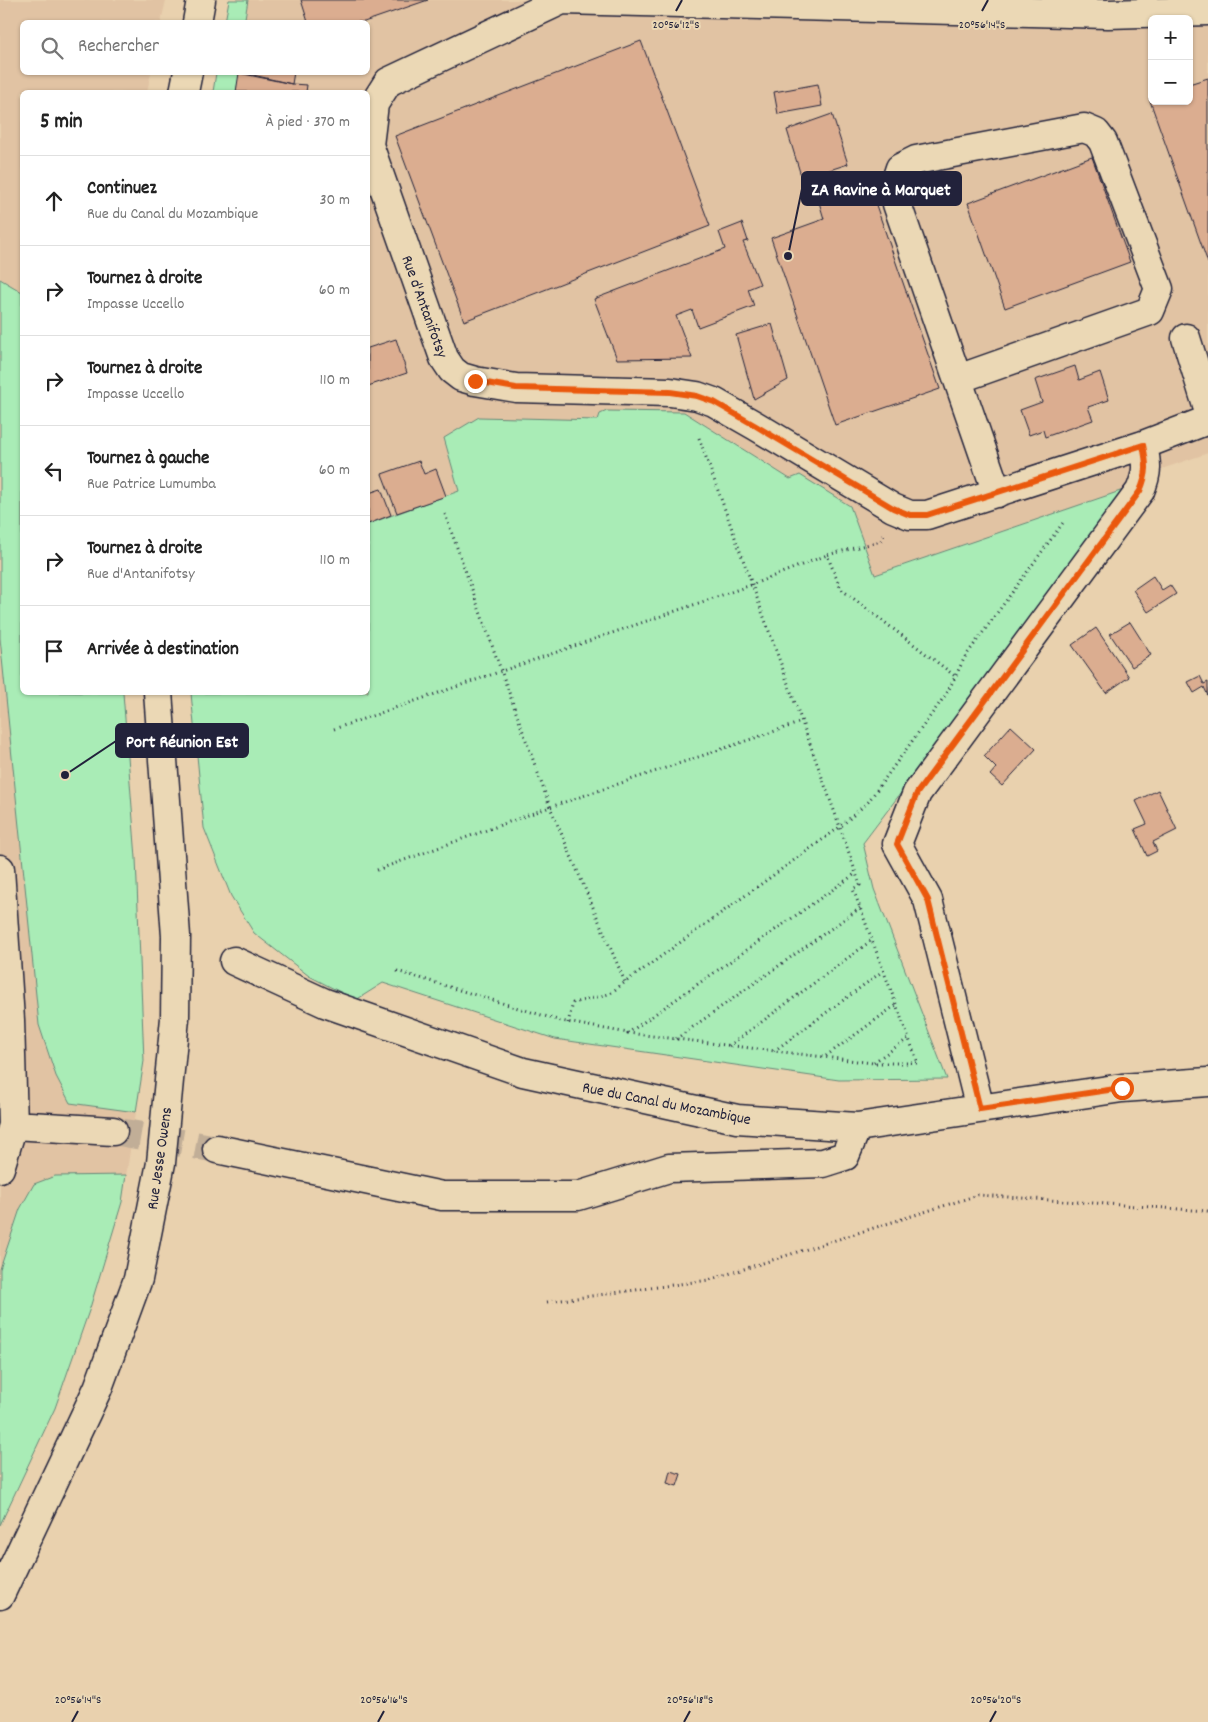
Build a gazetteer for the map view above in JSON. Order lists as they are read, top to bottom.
{
  "streets": {
    "street": ["Rue d'Antanifotsy", "Rue du Canal du Mozambique", "Rue Jesse Owens"]
  },
  "places": ["ZA Ravine à Marquet", "Port Réunion Est"],
  "page": {
    "map_buttons": ["+", "−"],
    "search": "Rechercher",
    "heading": ["5 min", "À pied · 370 m"],
    "list": [
      ["Continuez", "Rue du Canal du Mozambique", "30 m"],
      ["Tournez à droite", "Impasse Uccello", "60 m"],
      ["Tournez à droite", "Impasse Uccello", "110 m"],
      ["Tournez à gauche", "Rue Patrice Lumumba", "60 m"],
      ["Tournez à droite", "Rue d'Antanifotsy", "110 m"],
      "Arrivée à destination"
    ]
  },
  "coordinates": [
    "20°56'12\"S",
    "20°56'14\"S",
    "20°56'16\"S",
    "20°56'18\"S",
    "20°56'20\"S"
  ]
}
